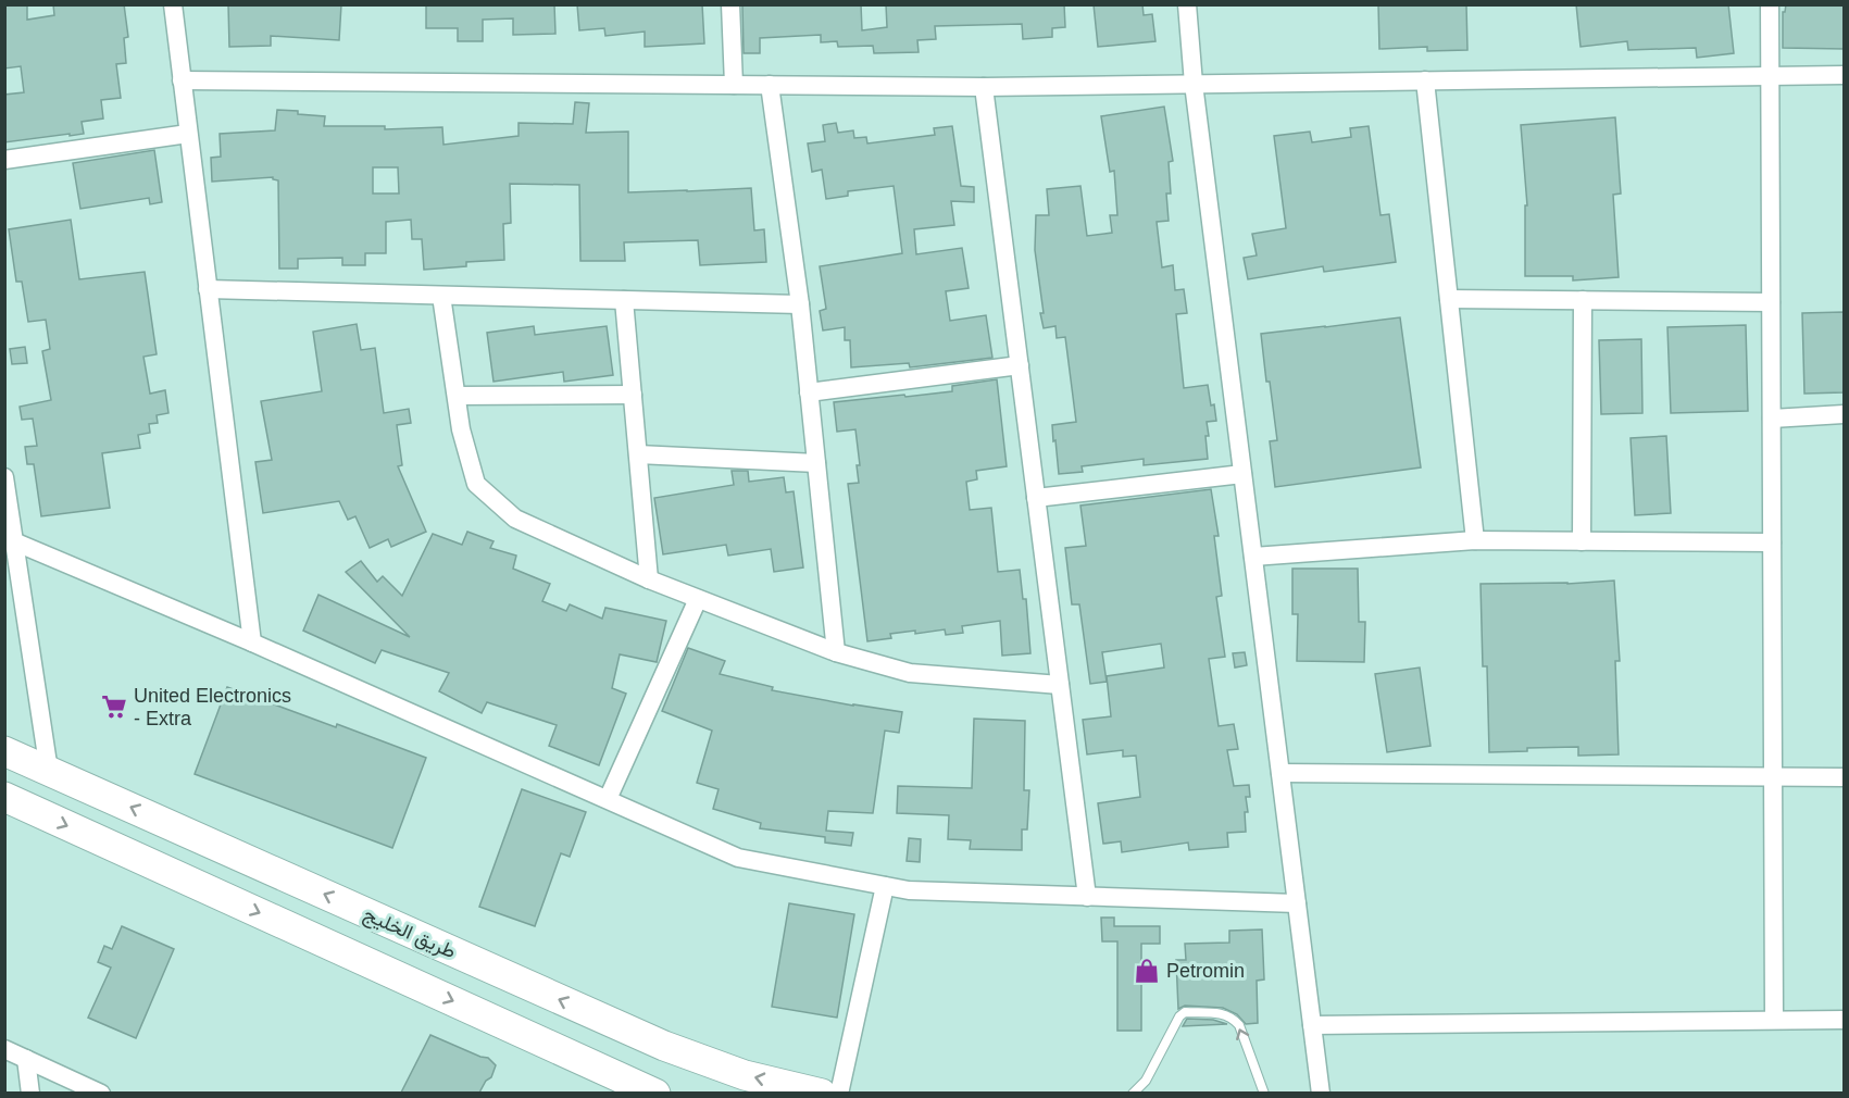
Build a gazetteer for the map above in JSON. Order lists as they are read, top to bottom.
{
  "streets": {
    "main road": ["طريق الخليج"]
  },
  "places": {
    "supermarket": ["United Electronics - Extra"],
    "shop": ["Petromin"]
  }
}
